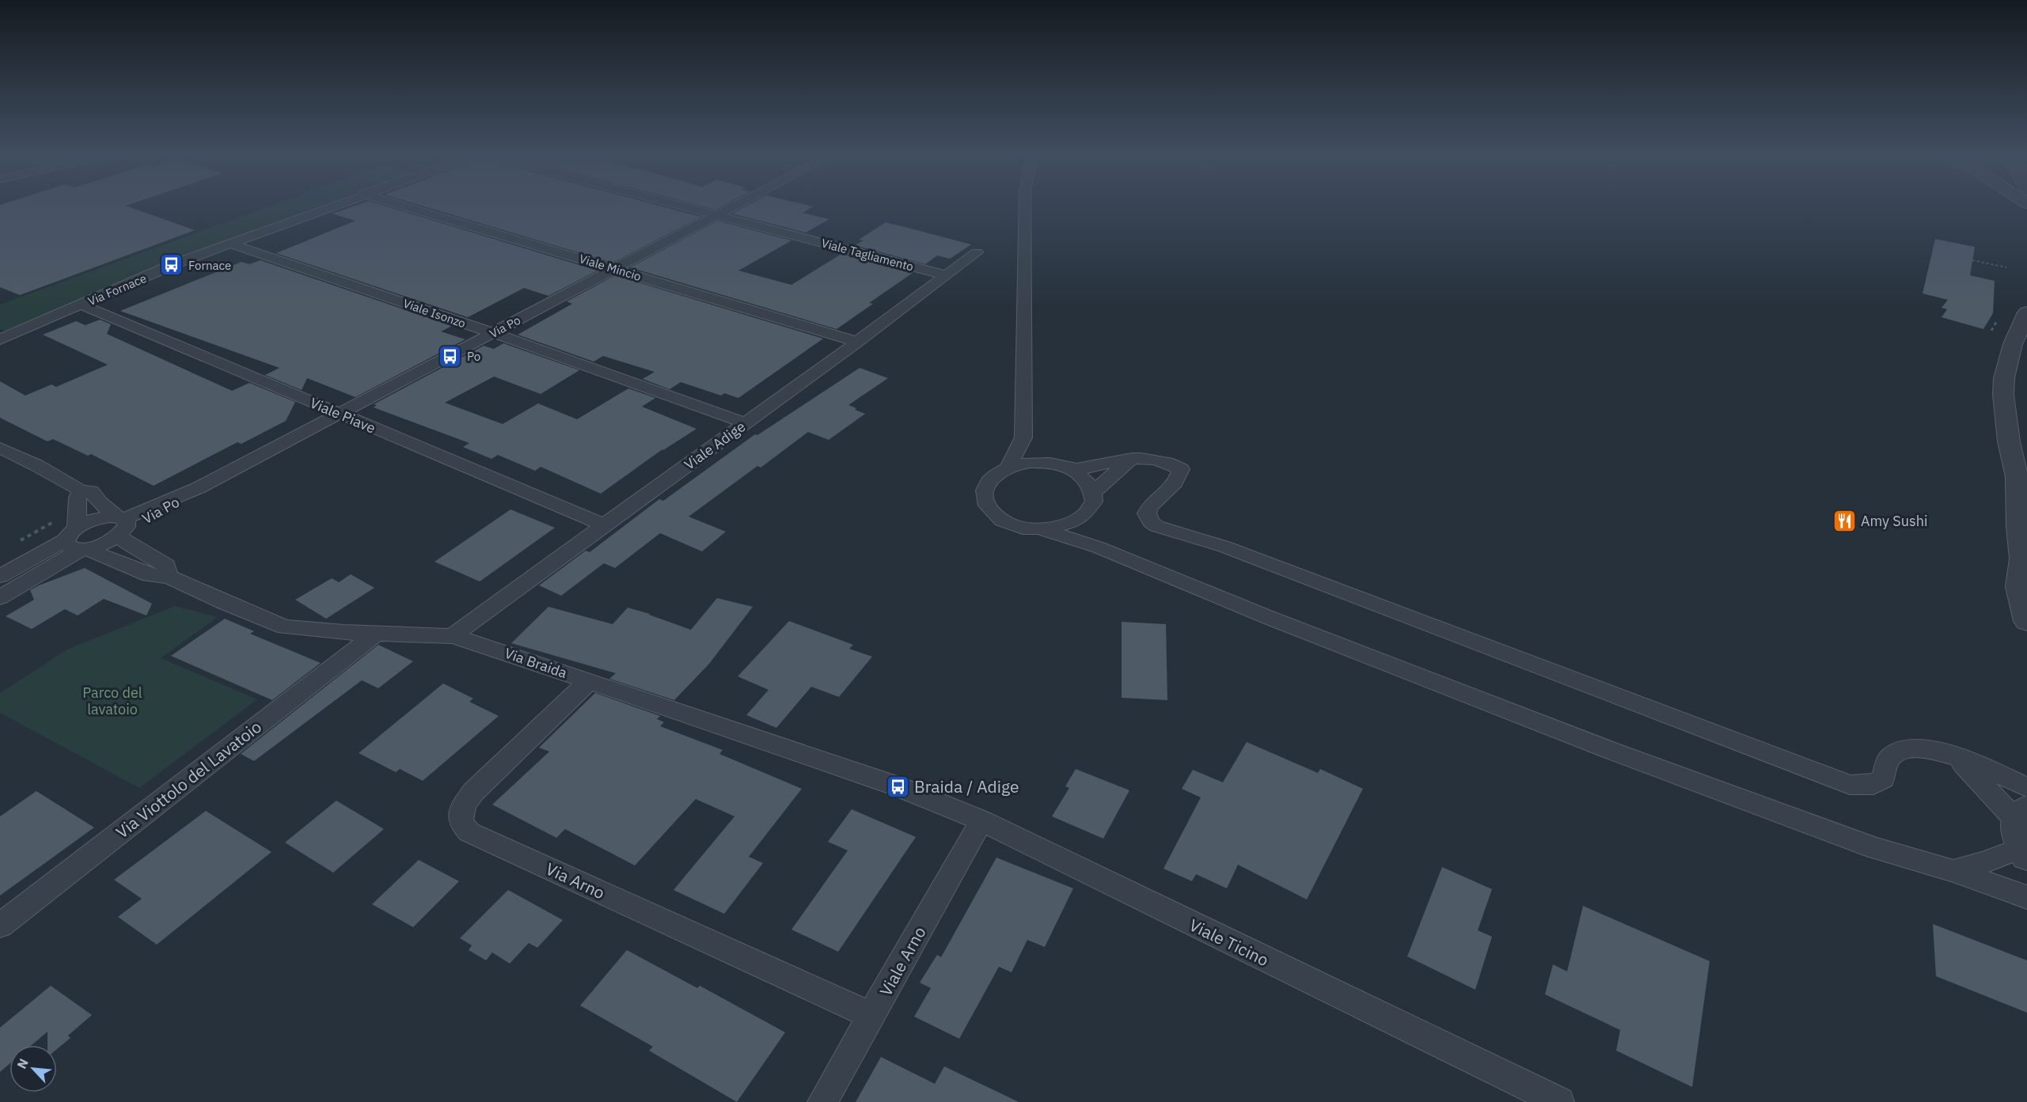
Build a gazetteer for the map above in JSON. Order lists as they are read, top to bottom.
{
  "streets": {
    "street": [
      "Viale Tagliamento",
      "Viale Mincio",
      "Via Fornace",
      "Viale Isonzo",
      "Via Po",
      "Viale Piave",
      "Viale Adige",
      "Via Braida",
      "Via Viottolo del Lavatoio",
      "Via Arno",
      "Viale Ticino",
      "Viale Arno"
    ]
  },
  "crossings": [
    ["Viale Tagliamento", "Via Po"],
    ["Viale Tagliamento", "Viale Adige"],
    ["Viale Mincio", "Via Po"],
    ["Viale Mincio", "Viale Adige"],
    ["Via Fornace", "Viale Isonzo"],
    ["Via Fornace", "Viale Piave"],
    ["Viale Isonzo", "Via Po"],
    ["Viale Isonzo", "Viale Adige"],
    ["Via Po", "Viale Piave"],
    ["Via Po", "Via Braida"],
    ["Viale Piave", "Viale Adige"],
    ["Viale Adige", "Via Braida"],
    ["Via Braida", "Via Viottolo del Lavatoio"],
    ["Via Braida", "Via Arno"],
    ["Via Braida", "Viale Ticino"],
    ["Via Arno", "Viale Arno"],
    ["Viale Ticino", "Viale Arno"]
  ],
  "parks": ["Parco del lavatoio"],
  "places": {
    "bus stop": ["Fornace", "Po", "Braida / Adige"],
    "restaurant": ["Amy Sushi"]
  },
  "north": "top left"
}
